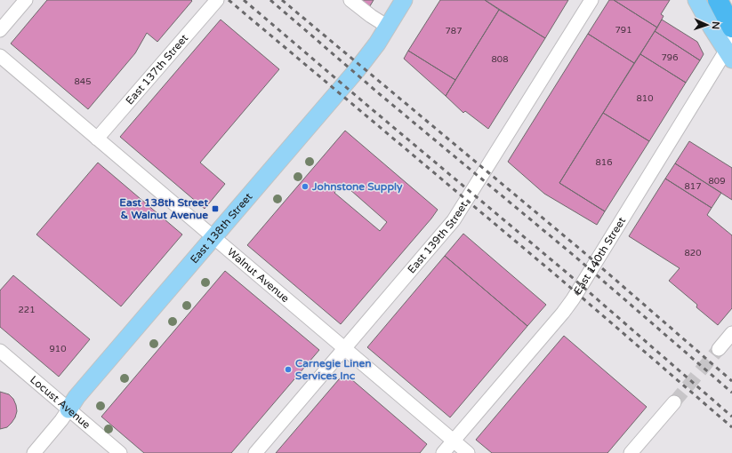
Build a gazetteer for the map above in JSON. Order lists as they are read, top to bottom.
{
  "streets": {
    "main road": ["East 138th Street"],
    "street": [
      "East 137th Street",
      "East 139th Street",
      "East 140th Street",
      "Walnut Avenue",
      "Locust Avenue"
    ]
  },
  "crossings": [
    ["East 137th Street", "Walnut Avenue"],
    ["East 138th Street", "Walnut Avenue"],
    ["East 138th Street", "Locust Avenue"],
    ["East 139th Street", "Walnut Avenue"],
    ["East 140th Street", "Walnut Avenue"]
  ],
  "places": {
    "other": ["Johnstone Supply", "Carnegie Linen Services Inc"],
    "transit": ["East 138th Street & Walnut Avenue"]
  },
  "house_numbers": [
    "791",
    "787",
    "796",
    "808",
    "845",
    "810",
    "816",
    "809",
    "817",
    "820",
    "221",
    "910"
  ],
  "north": "right"
}
